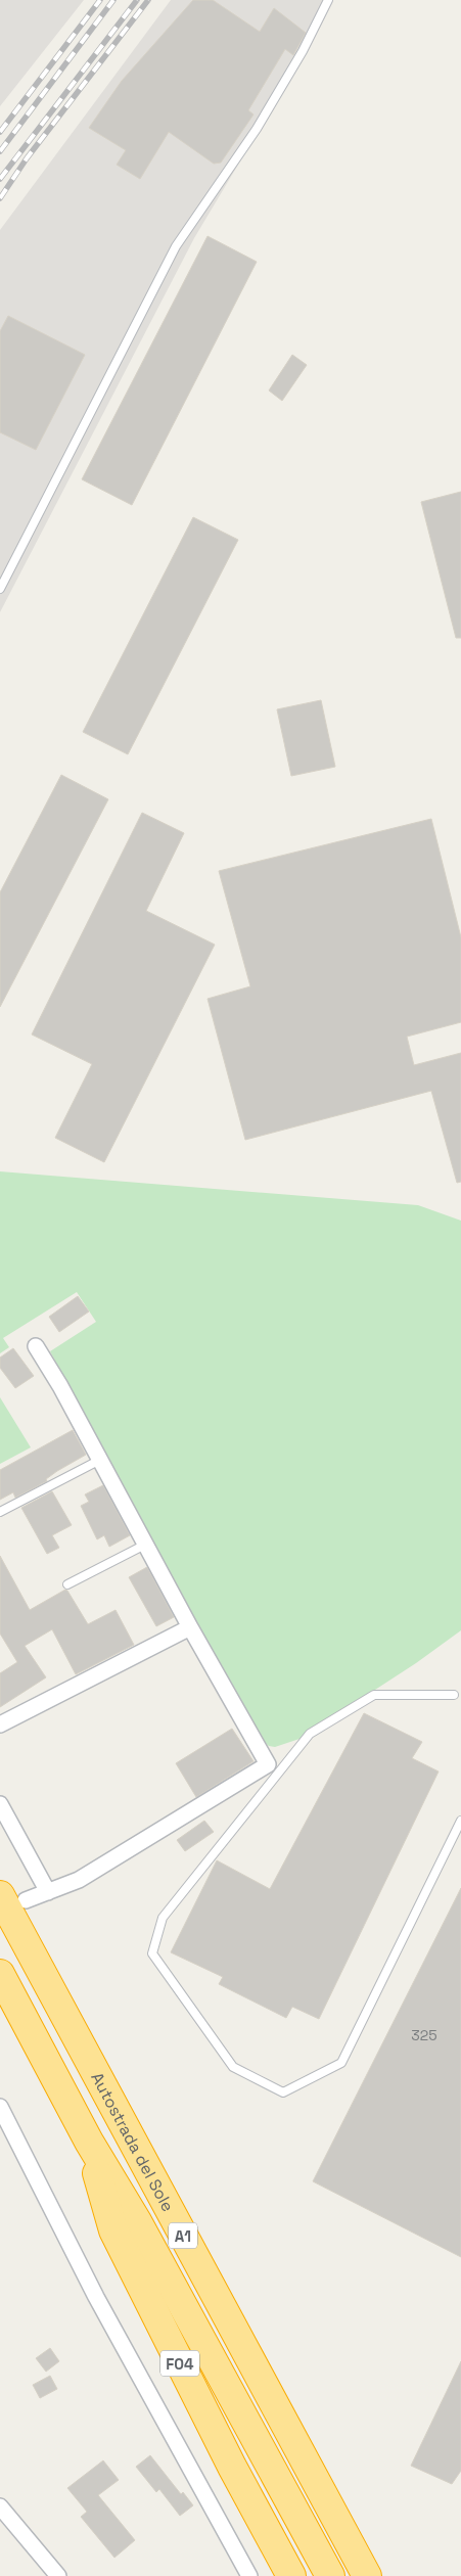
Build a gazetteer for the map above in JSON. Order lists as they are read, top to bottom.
{
  "streets": {
    "highway": ["Autostrada del Sole", "A1", "F04"]
  },
  "crossings": [
    ["Autostrada del Sole", "F04"]
  ],
  "house_numbers": ["325"]
}
